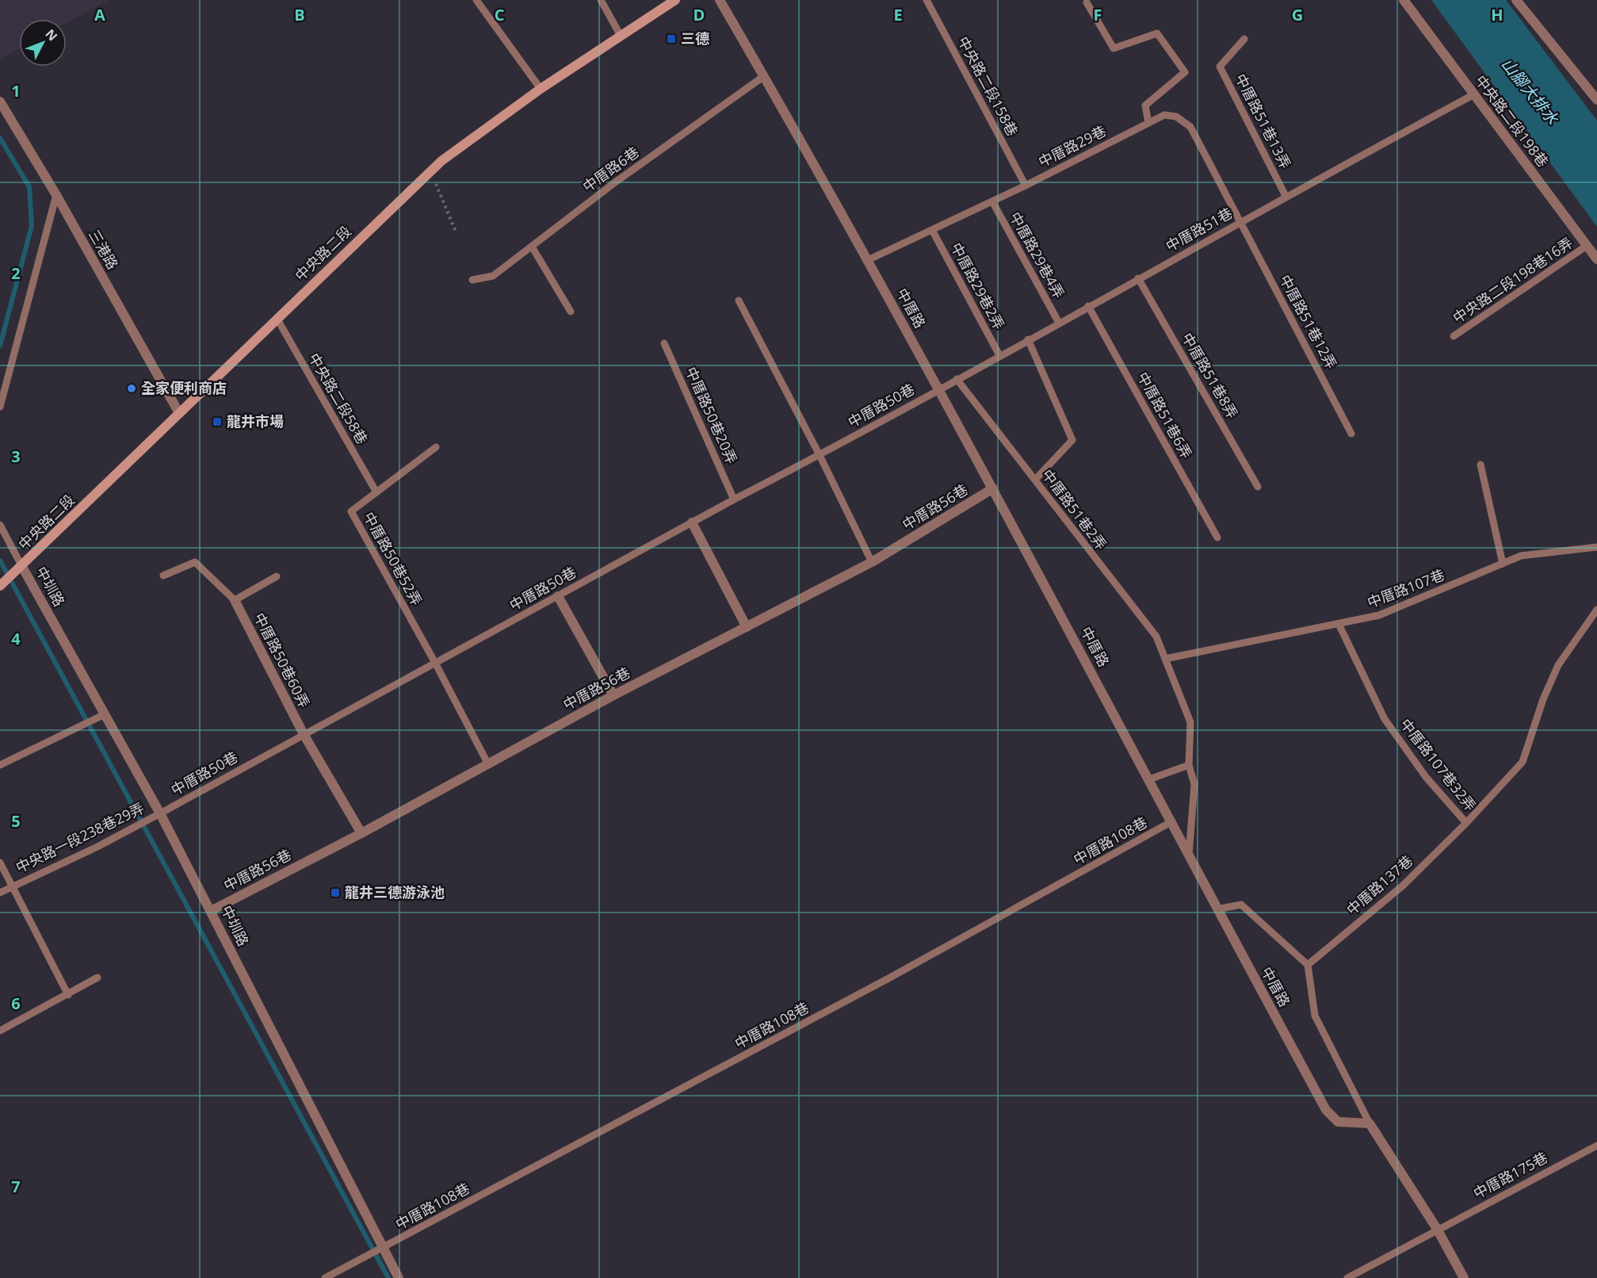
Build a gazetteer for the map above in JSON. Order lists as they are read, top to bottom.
{
  "streets": {
    "street": [
      "中央路二段198巷",
      "三港路",
      "中央路二段",
      "中厝路",
      "中厝路56巷",
      "中圳路",
      "中厝路50巷60弄"
    ],
    "lane": [
      "中央路二段158巷",
      "中厝路51巷13弄",
      "中厝路29巷",
      "中厝路6巷",
      "中厝路51巷",
      "中厝路29巷4弄",
      "中央路二段198巷16弄",
      "中厝路29巷2弄",
      "中厝路51巷12弄",
      "中厝路51巷8弄",
      "中央路二段58巷",
      "中厝路50巷",
      "中厝路50巷20弄",
      "中厝路51巷6弄",
      "中厝路51巷2弄",
      "中厝路50巷52弄",
      "中厝路107巷",
      "中厝路107巷32弄",
      "中央路一段238巷29弄",
      "中厝路108巷",
      "中厝路137巷",
      "中厝路175巷"
    ]
  },
  "crossings": [
    ["中央路二段158巷", "中厝路29巷"],
    ["中厝路51巷13弄", "中厝路51巷"],
    ["中央路二段198巷", "中厝路51巷"],
    ["中央路二段198巷", "中央路二段198巷16弄"],
    ["中厝路29巷", "中厝路51巷"],
    ["中厝路29巷", "中厝路29巷4弄"],
    ["中厝路29巷", "中厝路29巷2弄"],
    ["中厝路29巷", "中厝路"],
    ["中厝路29巷", "中厝路51巷12弄"],
    ["中厝路6巷", "中厝路"],
    ["中厝路51巷", "中厝路29巷4弄"],
    ["中厝路51巷", "中厝路29巷2弄"],
    ["中厝路51巷", "中厝路"],
    ["中厝路51巷", "中厝路51巷12弄"],
    ["中厝路51巷", "中厝路51巷8弄"],
    ["中厝路51巷", "中厝路50巷"],
    ["中厝路51巷", "中厝路51巷6弄"],
    ["中厝路51巷", "中厝路51巷2弄"],
    ["三港路", "中央路二段"],
    ["中央路二段", "中央路二段58巷"],
    ["中央路二段", "中圳路"],
    ["中厝路", "中厝路50巷"],
    ["中厝路", "中厝路56巷"],
    ["中厝路", "中厝路51巷2弄"],
    ["中厝路", "中厝路108巷"],
    ["中央路二段58巷", "中厝路50巷52弄"],
    ["中厝路50巷", "中厝路50巷20弄"],
    ["中厝路50巷", "中厝路50巷52弄"],
    ["中厝路50巷", "中圳路"],
    ["中厝路50巷", "中厝路50巷60弄"],
    ["中厝路50巷", "中央路一段238巷29弄"],
    ["中厝路56巷", "中圳路"],
    ["中厝路56巷", "中厝路50巷60弄"],
    ["中厝路51巷2弄", "中厝路107巷"],
    ["中圳路", "中央路一段238巷29弄"],
    ["中圳路", "中厝路108巷"],
    ["中厝路107巷", "中厝路107巷32弄"],
    ["中厝路107巷32弄", "中厝路137巷"]
  ],
  "water": ["山腳大排水"],
  "places": {
    "transit": ["三德", "龍井市場", "龍井三德游泳池"],
    "other": ["全家便利商店"]
  },
  "north": "top right",
  "grid": {
    "columns": [
      "A",
      "B",
      "C",
      "D",
      "E",
      "F",
      "G",
      "H"
    ],
    "rows": [
      "1",
      "2",
      "3",
      "4",
      "5",
      "6",
      "7"
    ]
  }
}
